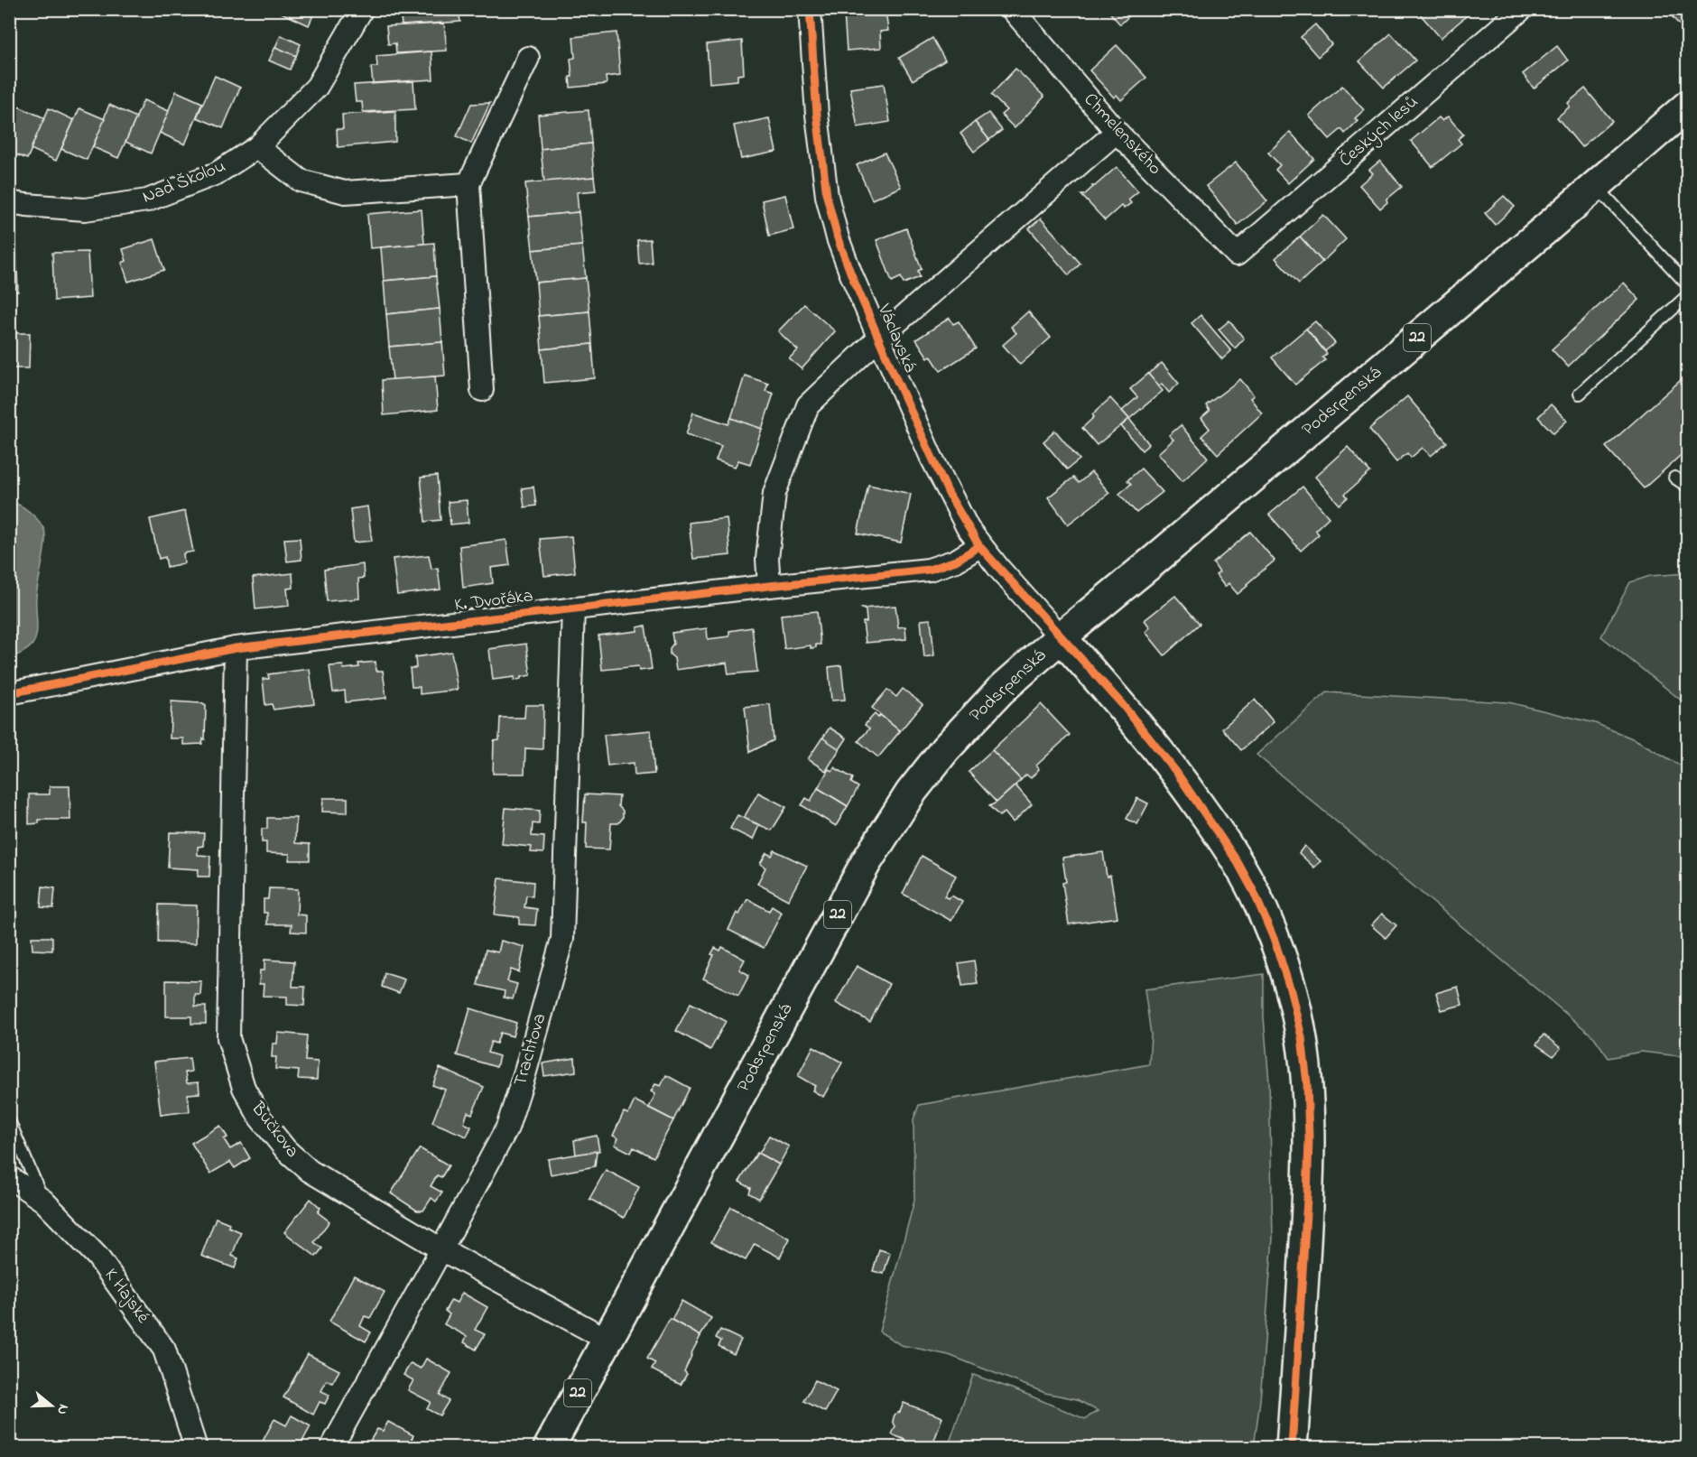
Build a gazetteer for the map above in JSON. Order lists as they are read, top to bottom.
{
  "streets": {
    "main road": ["22", "Podsrpenská"],
    "street": [
      "Českých lesů",
      "Chmelenského",
      "Nad Školou",
      "Václavská",
      "K. Dvořáka",
      "Trachtova",
      "Bučkova",
      "K Hajské"
    ]
  },
  "crossings": [
    ["Českých lesů", "Chmelenského"],
    ["Chmelenského", "Václavská"],
    ["Václavská", "Podsrpenská"],
    ["Václavská", "K. Dvořáka"],
    ["Podsrpenská", "Bučkova"],
    ["K. Dvořáka", "Trachtova"],
    ["K. Dvořáka", "Bučkova"],
    ["Trachtova", "Bučkova"]
  ],
  "north": "right"
}
